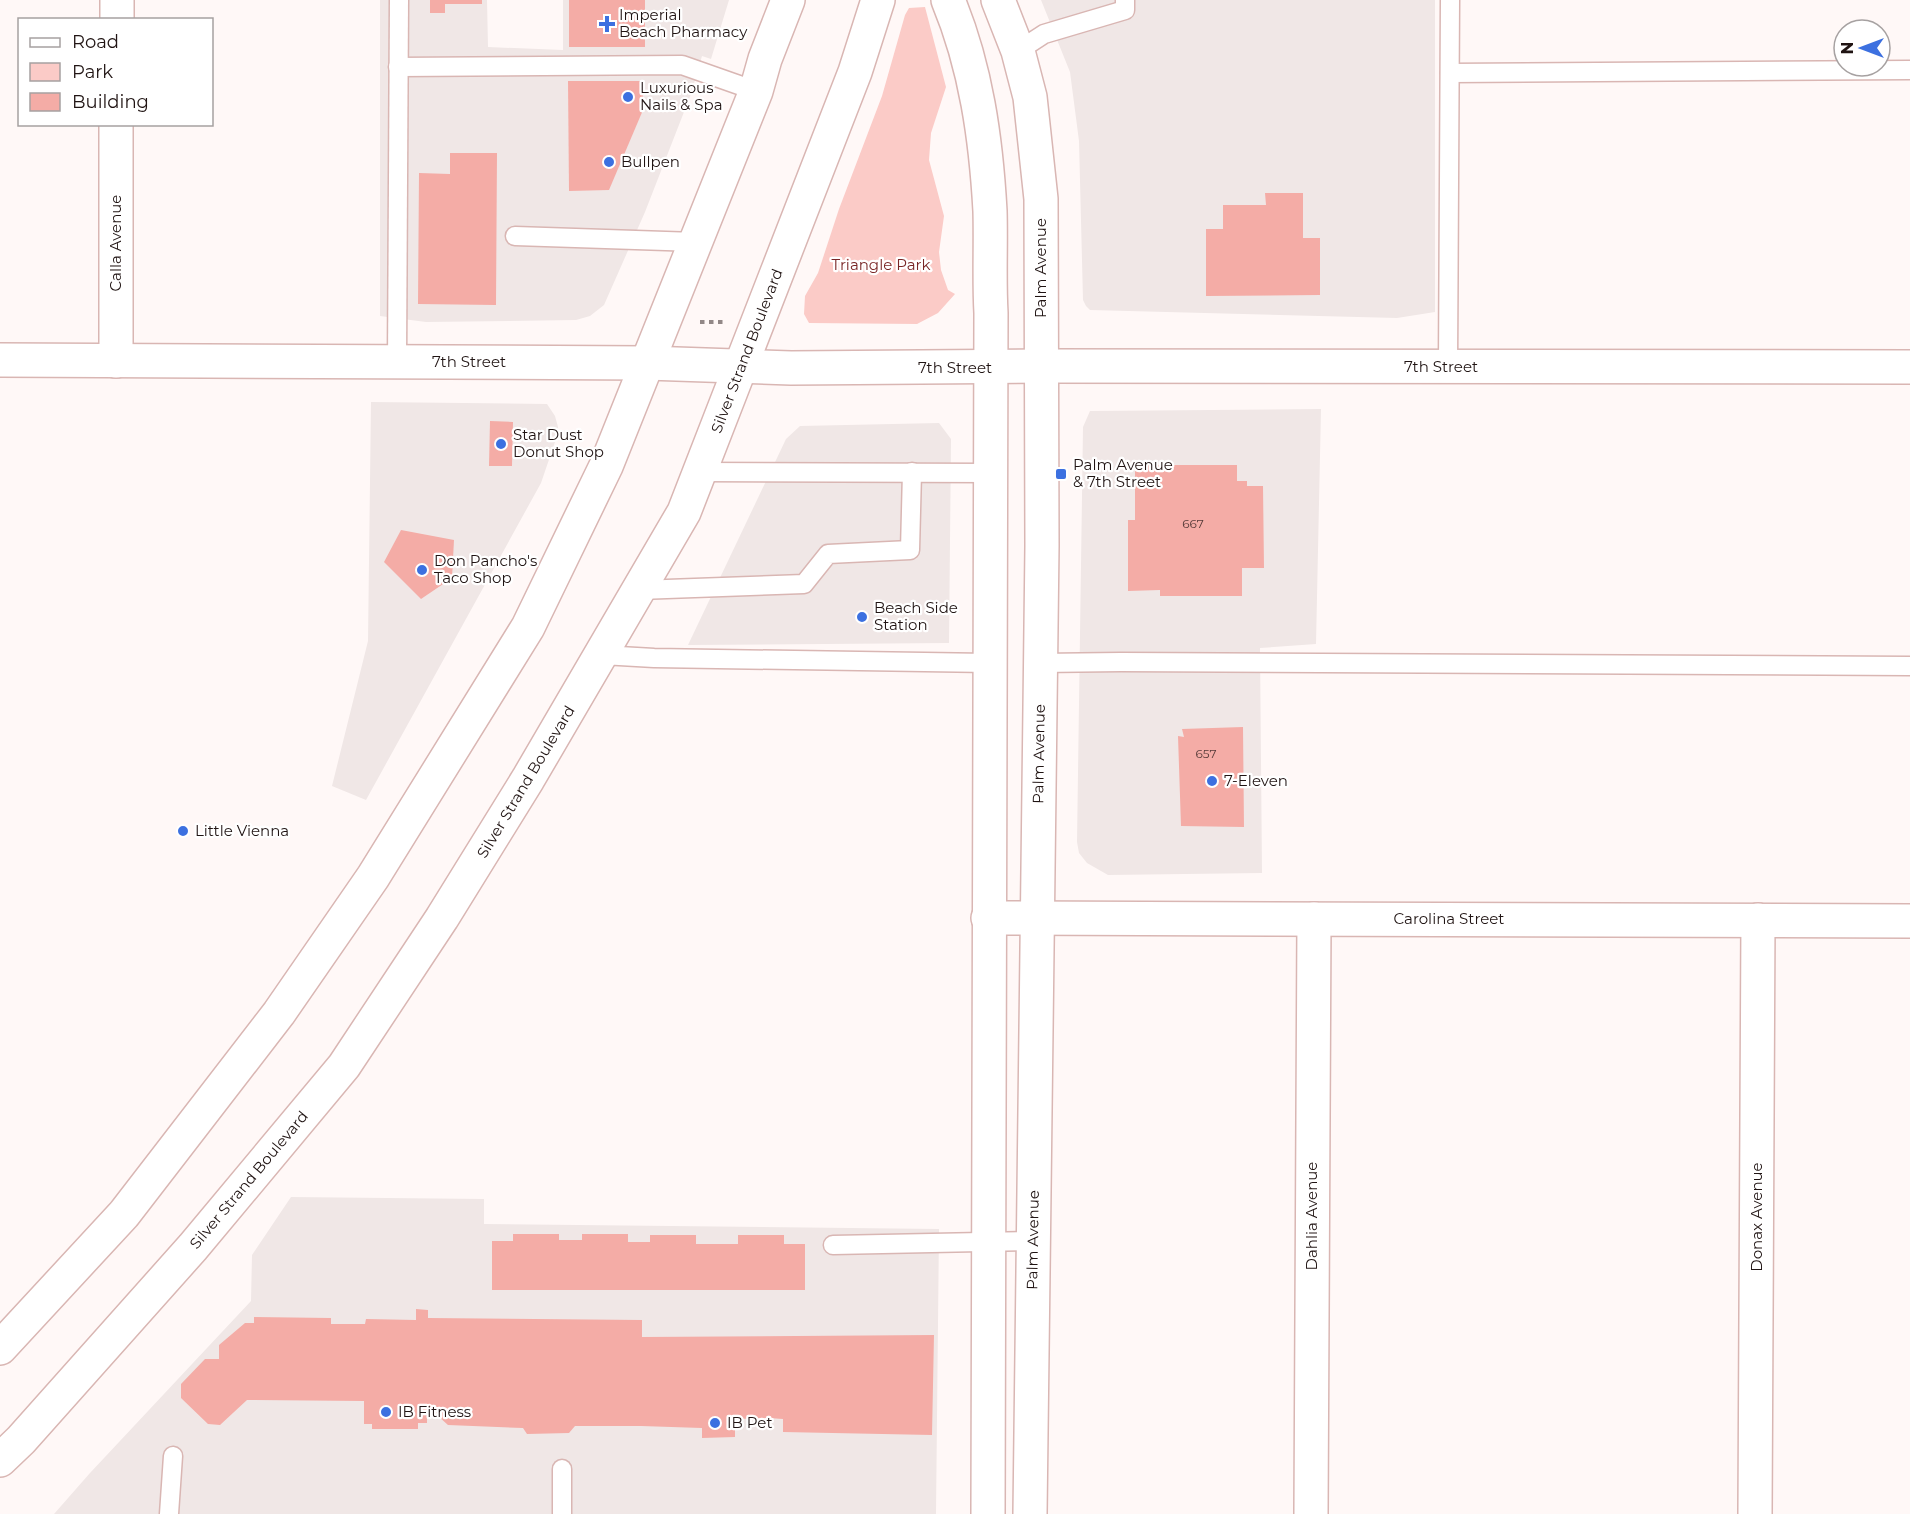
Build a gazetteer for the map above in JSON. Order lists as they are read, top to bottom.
{
  "streets": {
    "main road": [
      "Calla Avenue",
      "Palm Avenue",
      "Silver Strand Boulevard",
      "7th Street",
      "Carolina Street",
      "Dahlia Avenue",
      "Donax Avenue"
    ]
  },
  "crossings": [
    ["Calla Avenue", "7th Street"],
    ["Palm Avenue", "7th Street"],
    ["Palm Avenue", "Carolina Street"],
    ["Silver Strand Boulevard", "7th Street"],
    ["Carolina Street", "Dahlia Avenue"],
    ["Carolina Street", "Donax Avenue"]
  ],
  "parks": ["Triangle Park"],
  "places": {
    "health": ["Imperial Beach Pharmacy"],
    "other": [
      "Luxurious Nails & Spa",
      "Bullpen",
      "Star Dust Donut Shop",
      "Don Pancho's Taco Shop",
      "Beach Side Station",
      "7-Eleven",
      "Little Vienna",
      "IB Fitness",
      "IB Pet"
    ],
    "transit": ["Palm Avenue & 7th Street"]
  },
  "house_numbers": ["667", "657"],
  "legend": ["Road", "Park", "Building"],
  "north": "left"
}
